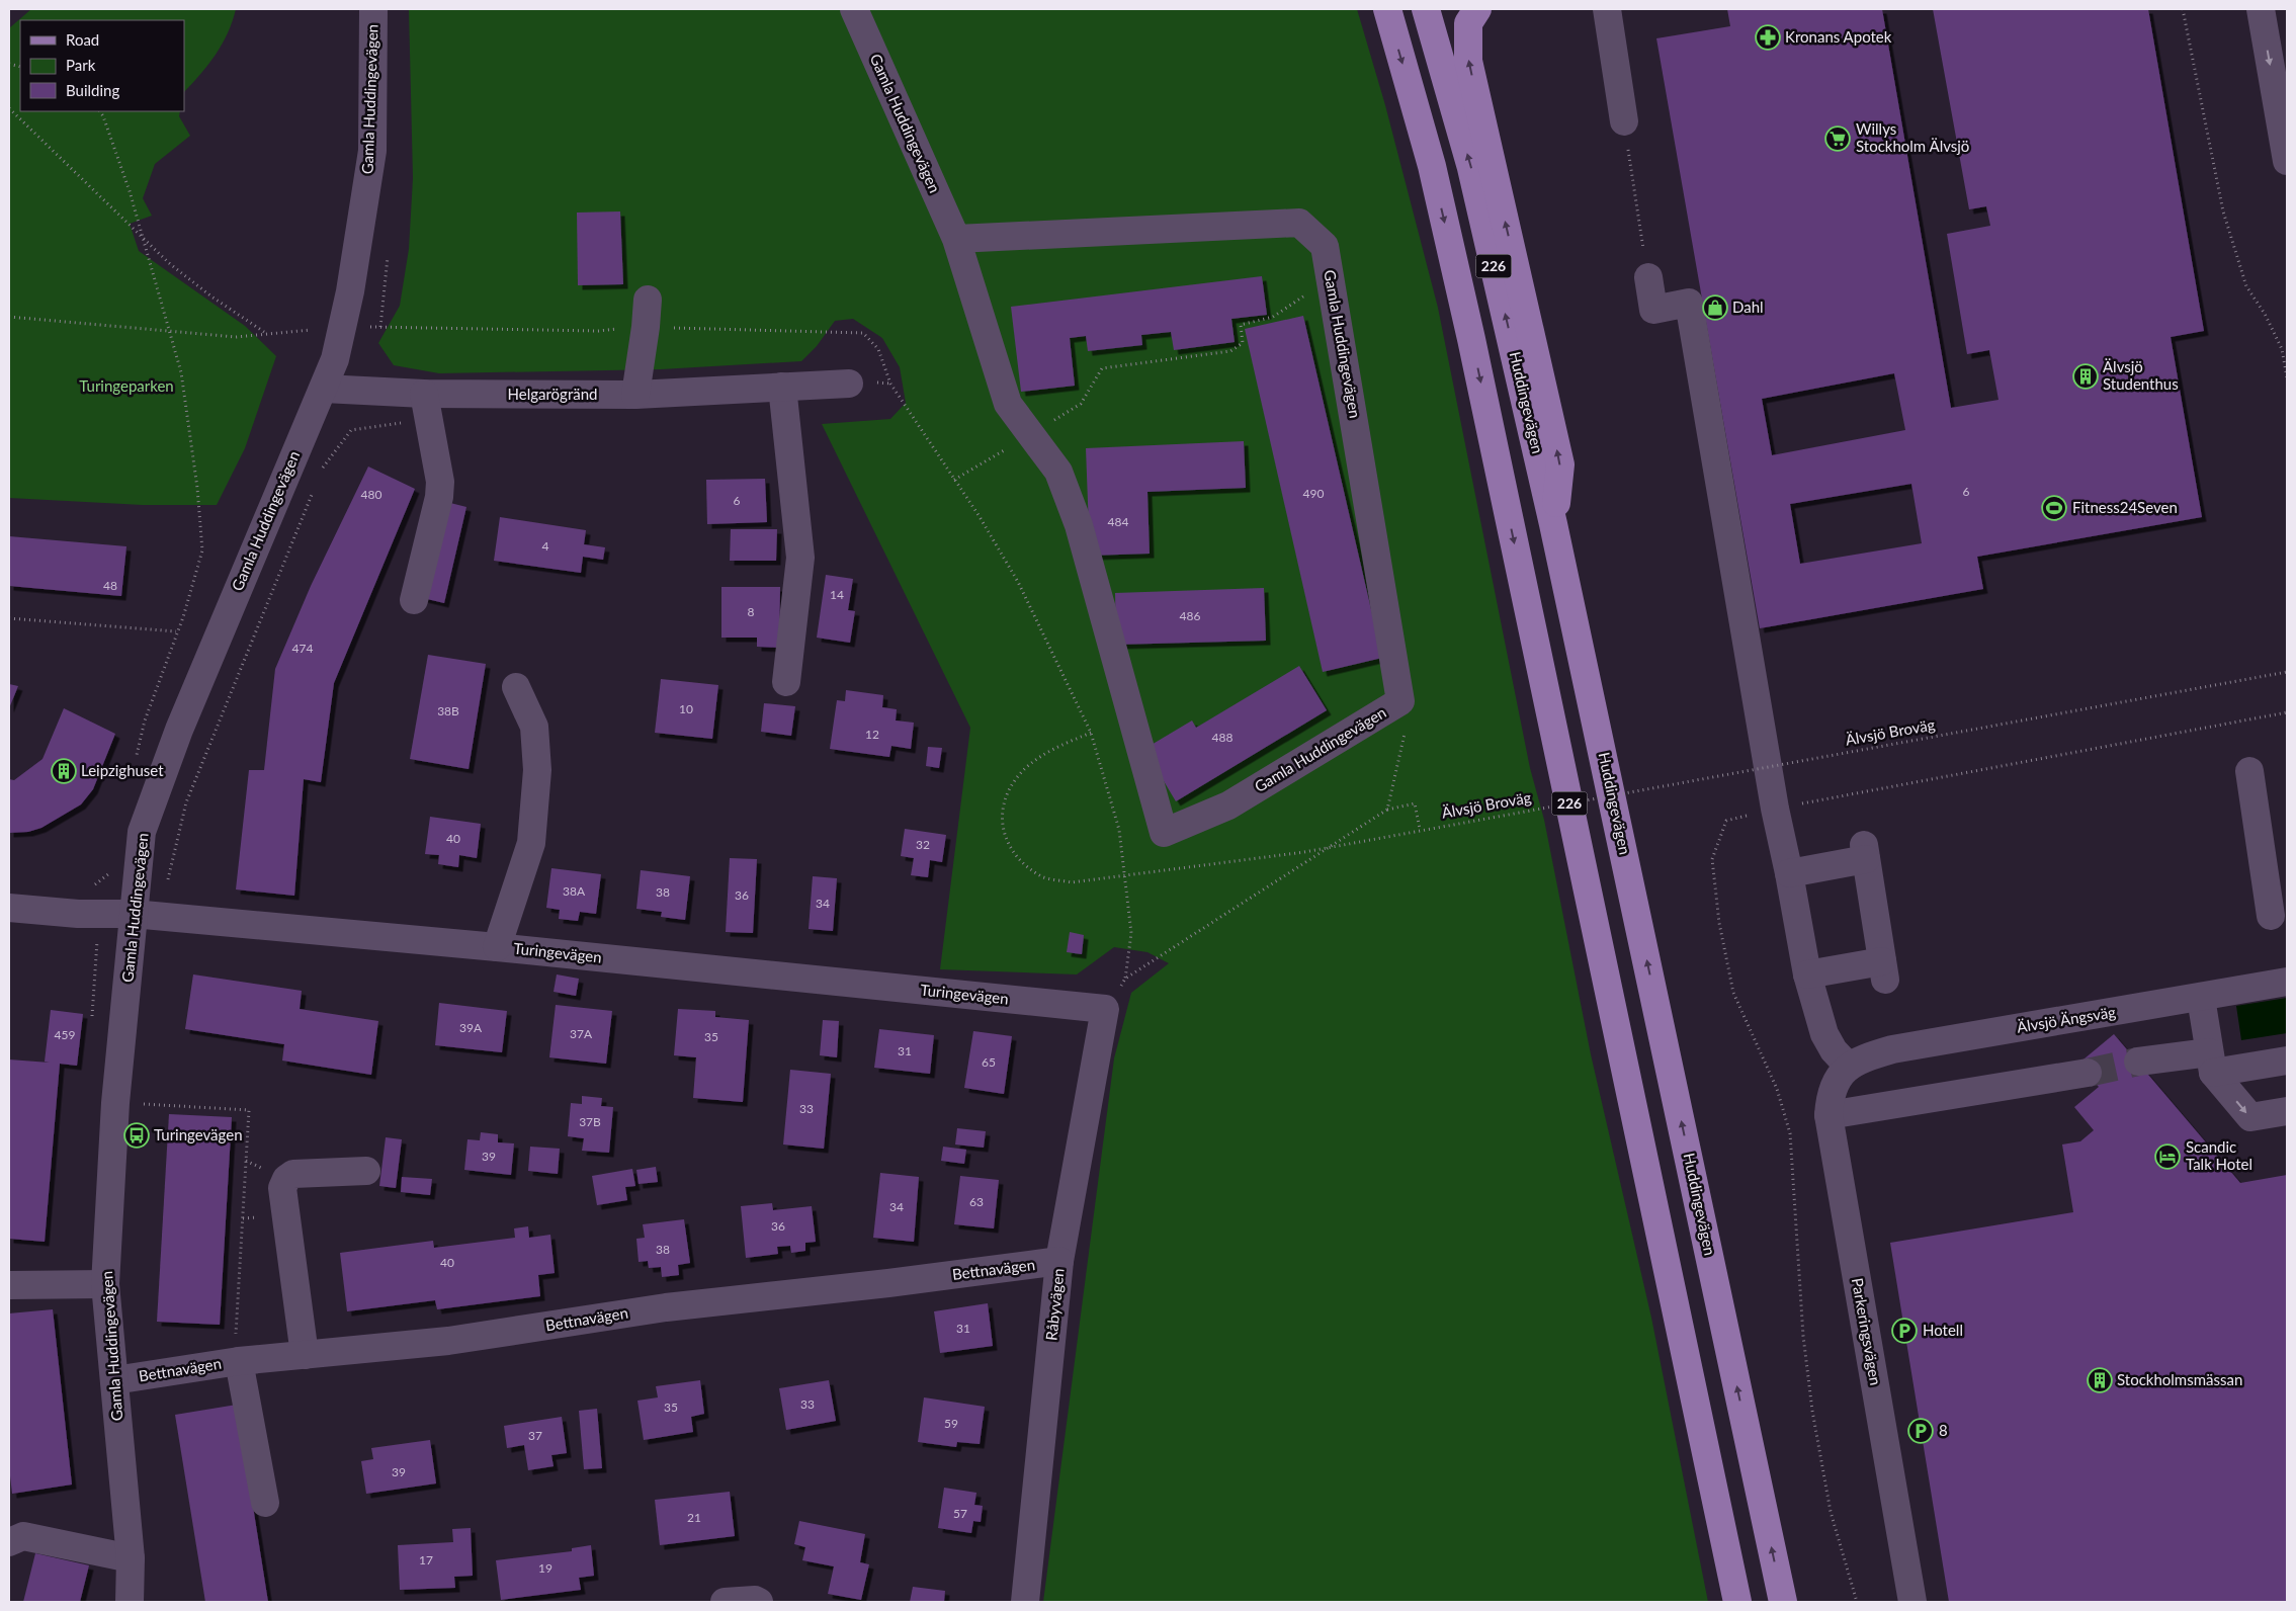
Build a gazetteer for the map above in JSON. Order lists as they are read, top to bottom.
{
  "streets": {
    "main road": ["226", "Huddingevägen"],
    "street": [
      "Gamla Huddingevägen",
      "Helgarögränd",
      "Turingevägen",
      "Älvsjö Ängsväg",
      "Bettnavägen",
      "Råbyvägen",
      "Parkeringsvägen"
    ],
    "path": ["Älvsjö Broväg"]
  },
  "crossings": [
    ["Gamla Huddingevägen", "Helgarögränd"],
    ["Gamla Huddingevägen", "Turingevägen"],
    ["Gamla Huddingevägen", "Bettnavägen"],
    ["Turingevägen", "Råbyvägen"],
    ["Älvsjö Ängsväg", "Parkeringsvägen"],
    ["Bettnavägen", "Råbyvägen"]
  ],
  "parks": ["Turingeparken"],
  "places": {
    "pharmacy": ["Kronans Apotek"],
    "supermarket": ["Willys Stockholm Älvsjö"],
    "shop": ["Dahl"],
    "building": ["Älvsjö Studenthus", "Leipzighuset", "Stockholmsmässan"],
    "sports": ["Fitness24Seven"],
    "bus stop": ["Turingevägen"],
    "hotel": ["Scandic Talk Hotel"],
    "parking": ["Hotell", "8"]
  },
  "house_numbers": [
    "6",
    "490",
    "480",
    "6",
    "484",
    "4",
    "48",
    "14",
    "8",
    "486",
    "474",
    "10",
    "38B",
    "12",
    "488",
    "40",
    "32",
    "38A",
    "38",
    "36",
    "34",
    "39A",
    "37A",
    "459",
    "35",
    "31",
    "65",
    "33",
    "37B",
    "39",
    "63",
    "34",
    "36",
    "38",
    "40",
    "31",
    "33",
    "35",
    "59",
    "37",
    "39",
    "57",
    "21",
    "17",
    "19"
  ],
  "legend": ["Road", "Park", "Building"]
}
